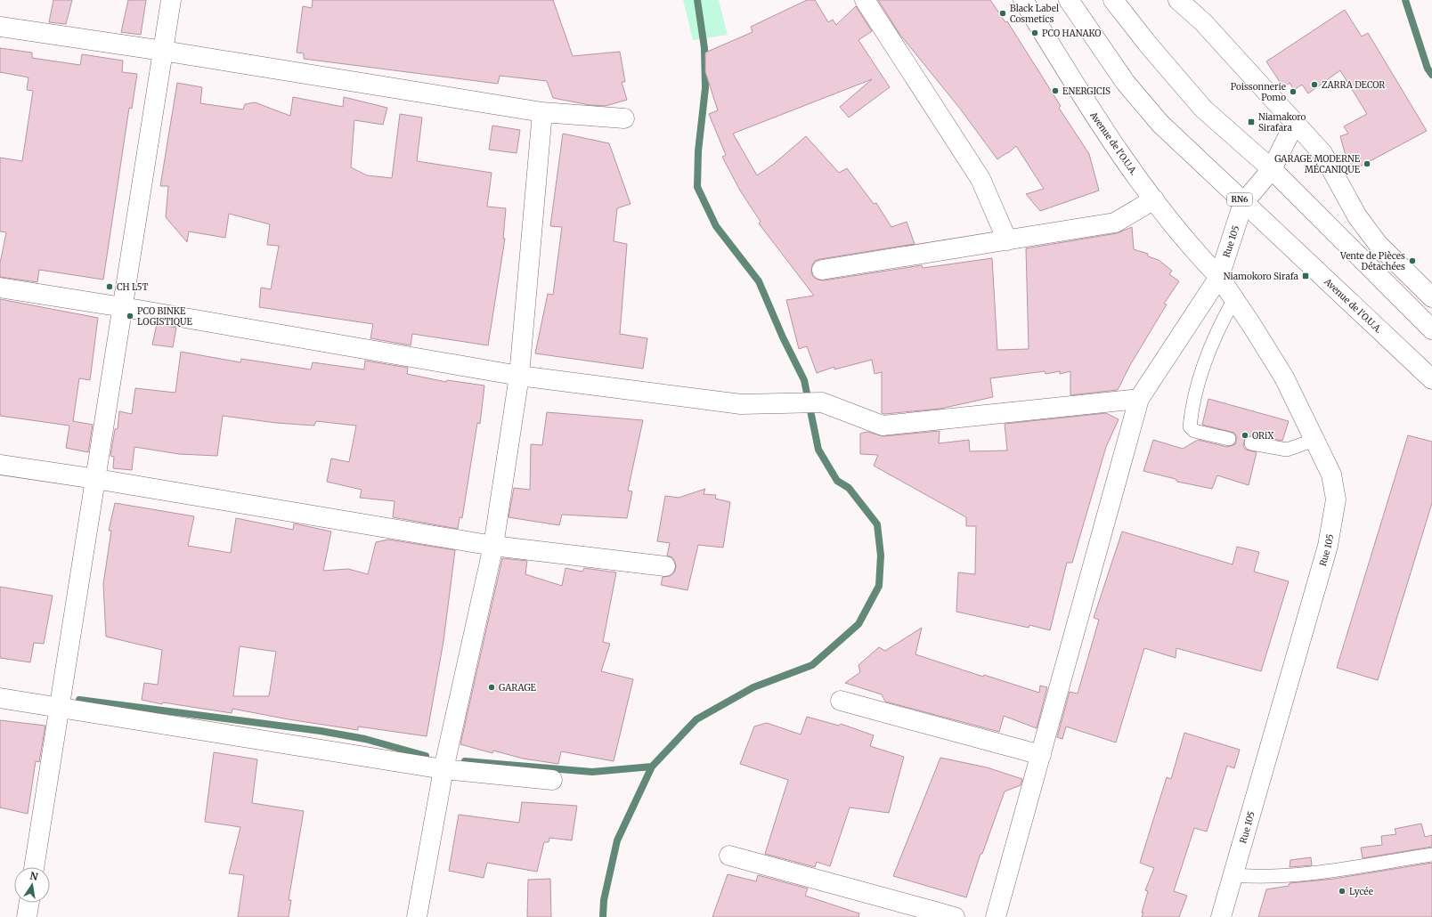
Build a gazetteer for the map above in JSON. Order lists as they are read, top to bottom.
{
  "streets": {
    "main road": ["Avenue de l'O.U.A.", "RN6", "Rue 105"]
  },
  "crossings": [
    ["Avenue de l'O.U.A.", "Rue 105"]
  ],
  "places": {
    "other": [
      "Black Label Cosmetics",
      "PCO HANAKO",
      "ZARRA DECOR",
      "ENERGICIS",
      "Poissonnerie Pomo",
      "GARAGE MODERNE MÉCANIQUE",
      "Vente de Pièces Détachées",
      "CH L5T",
      "PCO BINKE LOGISTIQUE",
      "ORiX",
      "GARAGE",
      "Lycée"
    ],
    "transit": ["Niamakoro Sirafara", "Niamokoro Sirafa"]
  },
  "north": "top"
}
